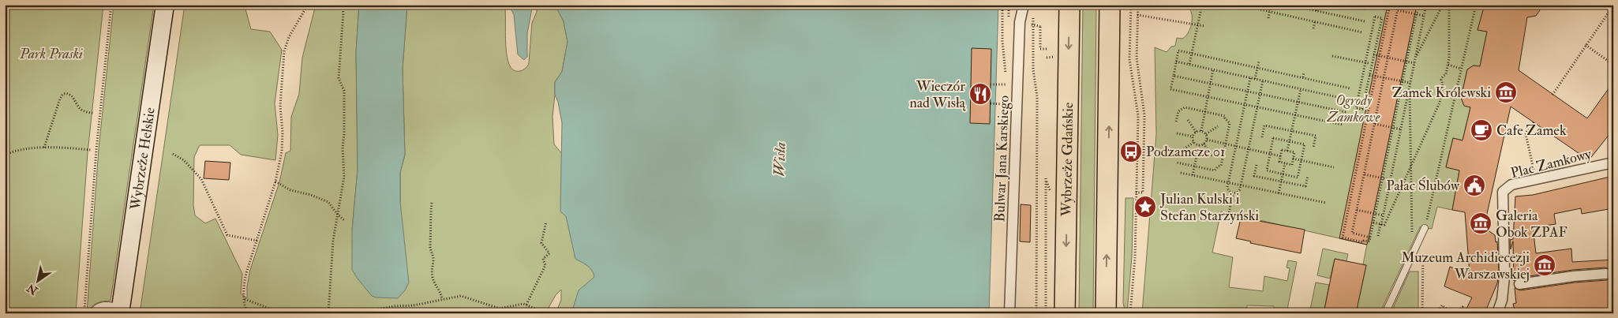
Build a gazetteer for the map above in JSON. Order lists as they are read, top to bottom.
{
  "streets": {
    "main road": ["Wybrzeże Helskie", "Wybrzeże Gdańskie"],
    "street": ["Bulwar Jana Karskiego", "Plac Zamkowy"]
  },
  "water": ["Wisła"],
  "parks": ["Park Praski", "Ogrody Zamkowe"],
  "places": {
    "museum": ["Zamek Królewski", "Galeria Obok ZPAF", "Muzeum Archidiecezji Warszawskiej"],
    "restaurant": ["Wieczór nad Wisłą"],
    "cafe": ["Cafe Zamek"],
    "bus stop": ["Podzamcze 01"],
    "public building": ["Pałac Ślubów"],
    "place": ["Julian Kulski i Stefan Starzyński"]
  },
  "north": "bottom left"
}
